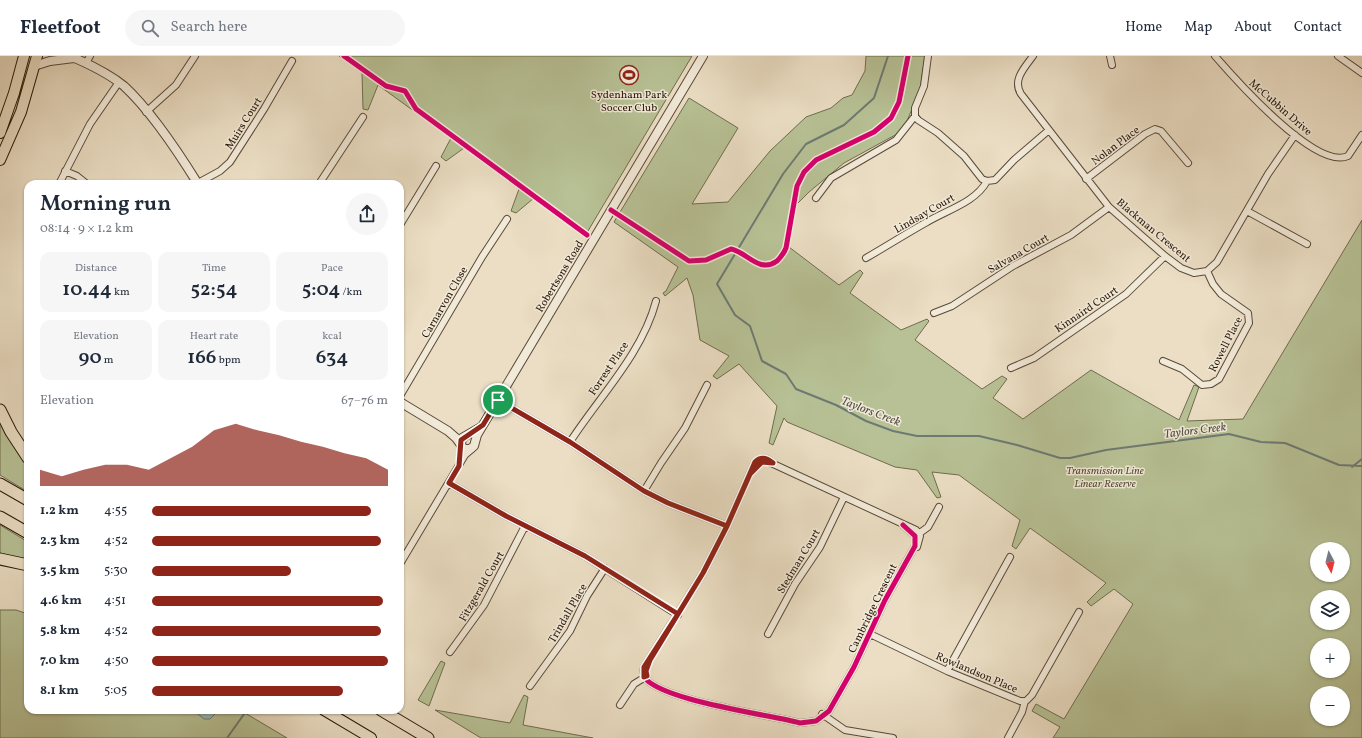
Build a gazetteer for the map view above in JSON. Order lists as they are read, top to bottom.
{
  "streets": {
    "street": [
      "McCubbin Drive",
      "Muirs Court",
      "Nolan Place",
      "Lindsay Court",
      "Blackman Crescent",
      "Salvana Court",
      "Robertsons Road",
      "Carnarvon Close",
      "Kinnaird Court",
      "Rowell Place",
      "Forrest Place",
      "Stedman Court",
      "Fitzgerald Court",
      "Cambridge Crescent",
      "Trindall Place",
      "Rowlandson Place"
    ]
  },
  "crossings": [
    ["Nolan Place", "Blackman Crescent"],
    ["Lindsay Court", "Blackman Crescent"],
    ["Blackman Crescent", "Salvana Court"],
    ["Blackman Crescent", "Kinnaird Court"],
    ["Blackman Crescent", "Rowell Place"],
    ["Cambridge Crescent", "Rowlandson Place"]
  ],
  "water": ["Taylors Creek"],
  "parks": ["Transmission Line Linear Reserve"],
  "places": {
    "sports": ["Sydenham Park Soccer Club"]
  },
  "north": "bottom",
  "page": {
    "header": "Fleetfoot",
    "search": "Search here",
    "nav": [
      "Home",
      "Map",
      "About",
      "Contact"
    ],
    "heading": ["Morning run", "08:14 · 9 × 1.2 km"],
    "stats": [
      ["Distance", "10.44 km"],
      ["Time", "52:54"],
      ["Pace", "5:04 /km"],
      ["Elevation", "90 m"],
      ["Heart rate", "166 bpm"],
      ["kcal", "634"]
    ],
    "chart": ["Elevation", "67–76 m"],
    "list": [
      {
        "name": "1.2 km",
        "note": "4:55"
      },
      {
        "name": "2.3 km",
        "note": "4:52"
      },
      {
        "name": "3.5 km",
        "note": "5:30"
      },
      {
        "name": "4.6 km",
        "note": "4:51"
      },
      {
        "name": "5.8 km",
        "note": "4:52"
      },
      {
        "name": "7.0 km",
        "note": "4:50"
      },
      {
        "name": "8.1 km",
        "note": "5:05"
      }
    ],
    "map_buttons": ["+", "−"]
  }
}
